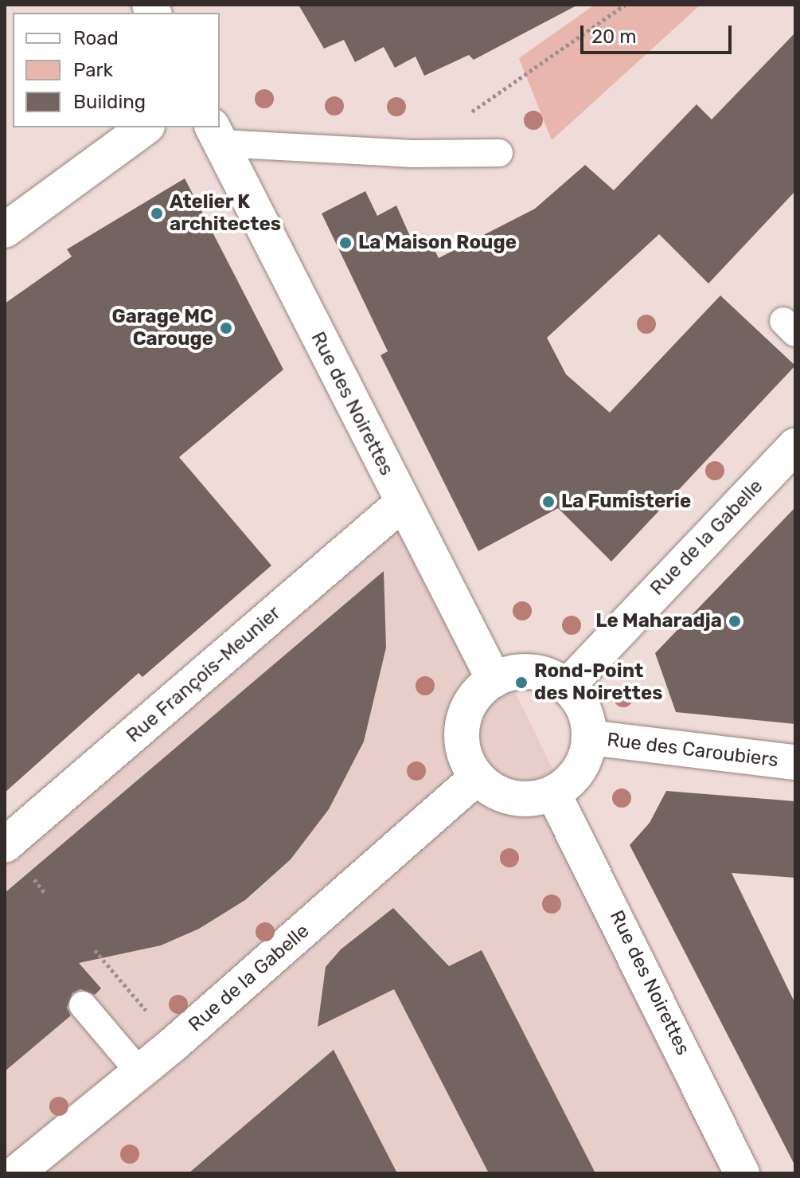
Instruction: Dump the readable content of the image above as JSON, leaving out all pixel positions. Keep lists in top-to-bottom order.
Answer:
{
  "streets": {
    "street": [
      "Rue des Noirettes",
      "Rue de la Gabelle",
      "Rue François-Meunier",
      "Rue des Caroubiers"
    ]
  },
  "crossings": [
    ["Rue des Noirettes", "Rue de la Gabelle"],
    ["Rue des Noirettes", "Rue François-Meunier"],
    ["Rue des Noirettes", "Rue des Caroubiers"],
    ["Rue de la Gabelle", "Rue des Caroubiers"]
  ],
  "places": [
    "Atelier K architectes",
    "La Maison Rouge",
    "Garage MC Carouge",
    "La Fumisterie",
    "Le Maharadja",
    "Rond-Point des Noirettes"
  ],
  "legend": ["Road", "Park", "Building"],
  "scale_bar": "20 m"
}
